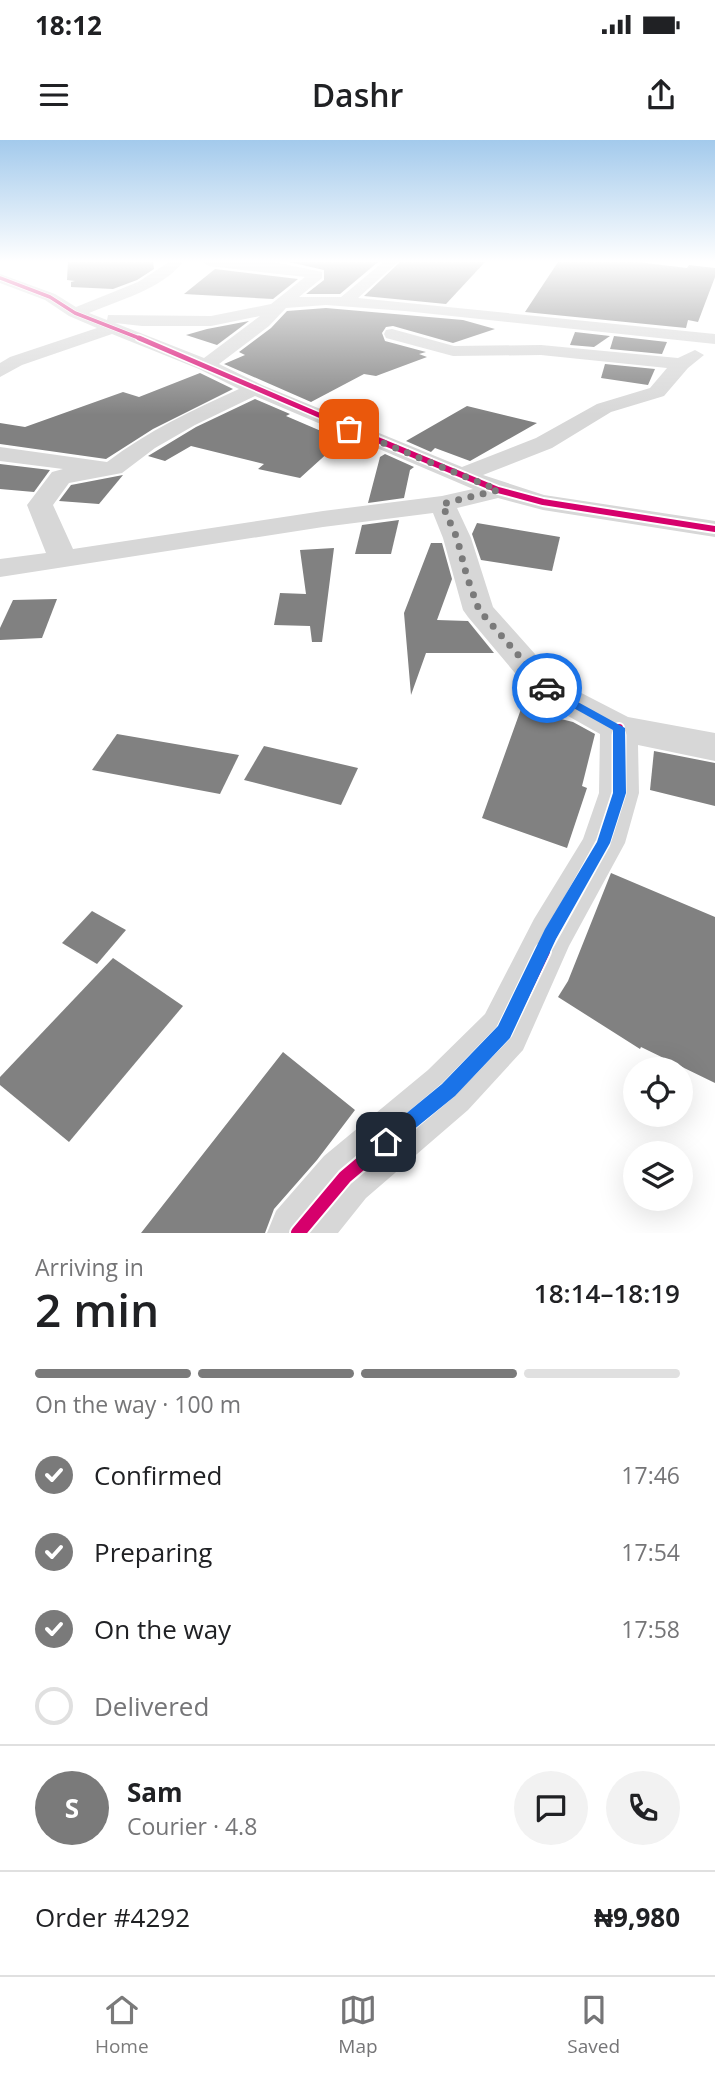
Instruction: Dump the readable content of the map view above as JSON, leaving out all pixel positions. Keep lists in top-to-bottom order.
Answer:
{
  "page": {
    "status": "18:12",
    "header": "Dashr",
    "heading": ["2 min", "Arriving in", "18:14–18:19"],
    "panel": [
      "Sam",
      "Courier · 4.8",
      "Order #4292",
      "₦9,980"
    ],
    "bar": "On the way · 100 m",
    "list": [
      ["Confirmed", "17:46"],
      ["Preparing", "17:54"],
      ["On the way", "17:58"],
      "Delivered"
    ],
    "round": "S",
    "tabs": ["Home", "Map", "Saved"]
  }
}
